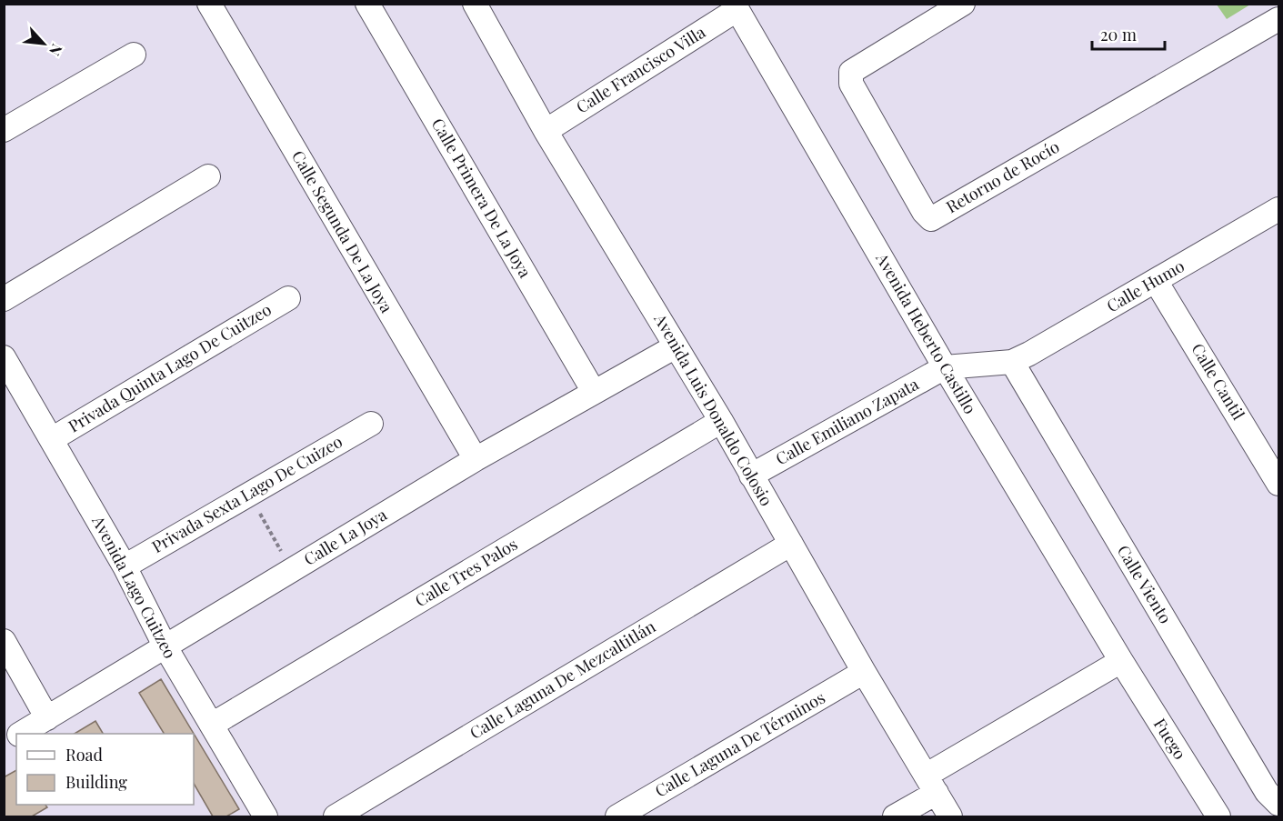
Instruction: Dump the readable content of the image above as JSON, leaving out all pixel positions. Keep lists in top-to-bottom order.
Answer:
{
  "streets": {
    "street": [
      "Calle Francisco Villa",
      "Retorno de Rocío",
      "Calle Primera De La Joya",
      "Calle Segunda De La Joya",
      "Calle Humo",
      "Avenida Heberto Castillo",
      "Privada Quinta Lago De Cuitzeo",
      "Calle Cantil",
      "Avenida Luis Donaldo Colosio",
      "Calle Emiliano Zapata",
      "Privada Sexta Lago De Cuizeo",
      "Calle La Joya",
      "Calle Tres Palos",
      "Calle Viento",
      "Avenida Lago Cuitzeo",
      "Calle Laguna De Mezcaltitlán",
      "Fuego",
      "Calle Laguna De Términos"
    ]
  },
  "crossings": [
    ["Calle Francisco Villa", "Avenida Heberto Castillo"],
    ["Calle Francisco Villa", "Avenida Luis Donaldo Colosio"],
    ["Calle Primera De La Joya", "Calle La Joya"],
    ["Calle Segunda De La Joya", "Calle La Joya"],
    ["Calle Humo", "Calle Cantil"],
    ["Calle Humo", "Calle Viento"],
    ["Avenida Heberto Castillo", "Calle Emiliano Zapata"],
    ["Avenida Heberto Castillo", "Fuego"],
    ["Privada Quinta Lago De Cuitzeo", "Avenida Lago Cuitzeo"],
    ["Avenida Luis Donaldo Colosio", "Calle Emiliano Zapata"],
    ["Avenida Luis Donaldo Colosio", "Calle La Joya"],
    ["Avenida Luis Donaldo Colosio", "Calle Tres Palos"],
    ["Avenida Luis Donaldo Colosio", "Calle Laguna De Mezcaltitlán"],
    ["Avenida Luis Donaldo Colosio", "Calle Laguna De Términos"],
    ["Privada Sexta Lago De Cuizeo", "Avenida Lago Cuitzeo"],
    ["Calle La Joya", "Avenida Lago Cuitzeo"],
    ["Calle Tres Palos", "Avenida Lago Cuitzeo"]
  ],
  "legend": ["Road", "Building"],
  "scale_bar": "20 m",
  "north": "bottom right"
}
